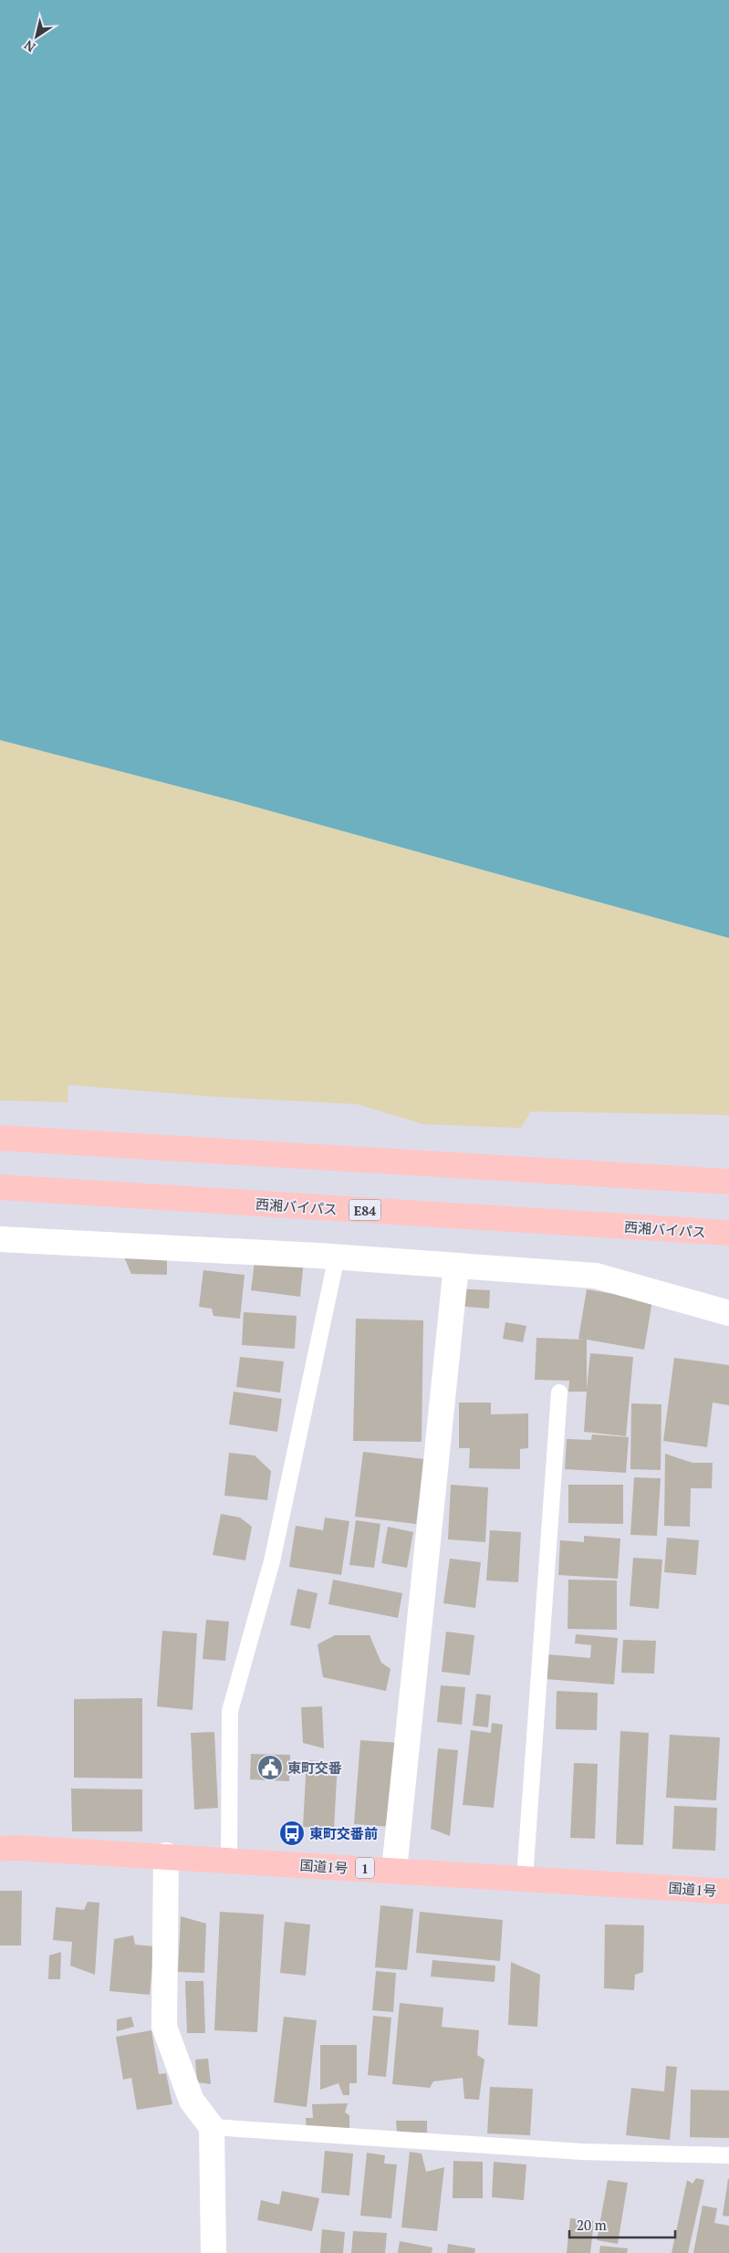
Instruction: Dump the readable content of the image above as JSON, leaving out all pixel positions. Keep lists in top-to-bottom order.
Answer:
{
  "streets": {
    "highway": [
      "西湘バイパス",
      "E84",
      "国道1号",
      "1"
    ]
  },
  "places": {
    "public building": ["東町交番"],
    "bus stop": ["東町交番前"]
  },
  "scale_bar": "20 m",
  "north": "bottom left"
}
